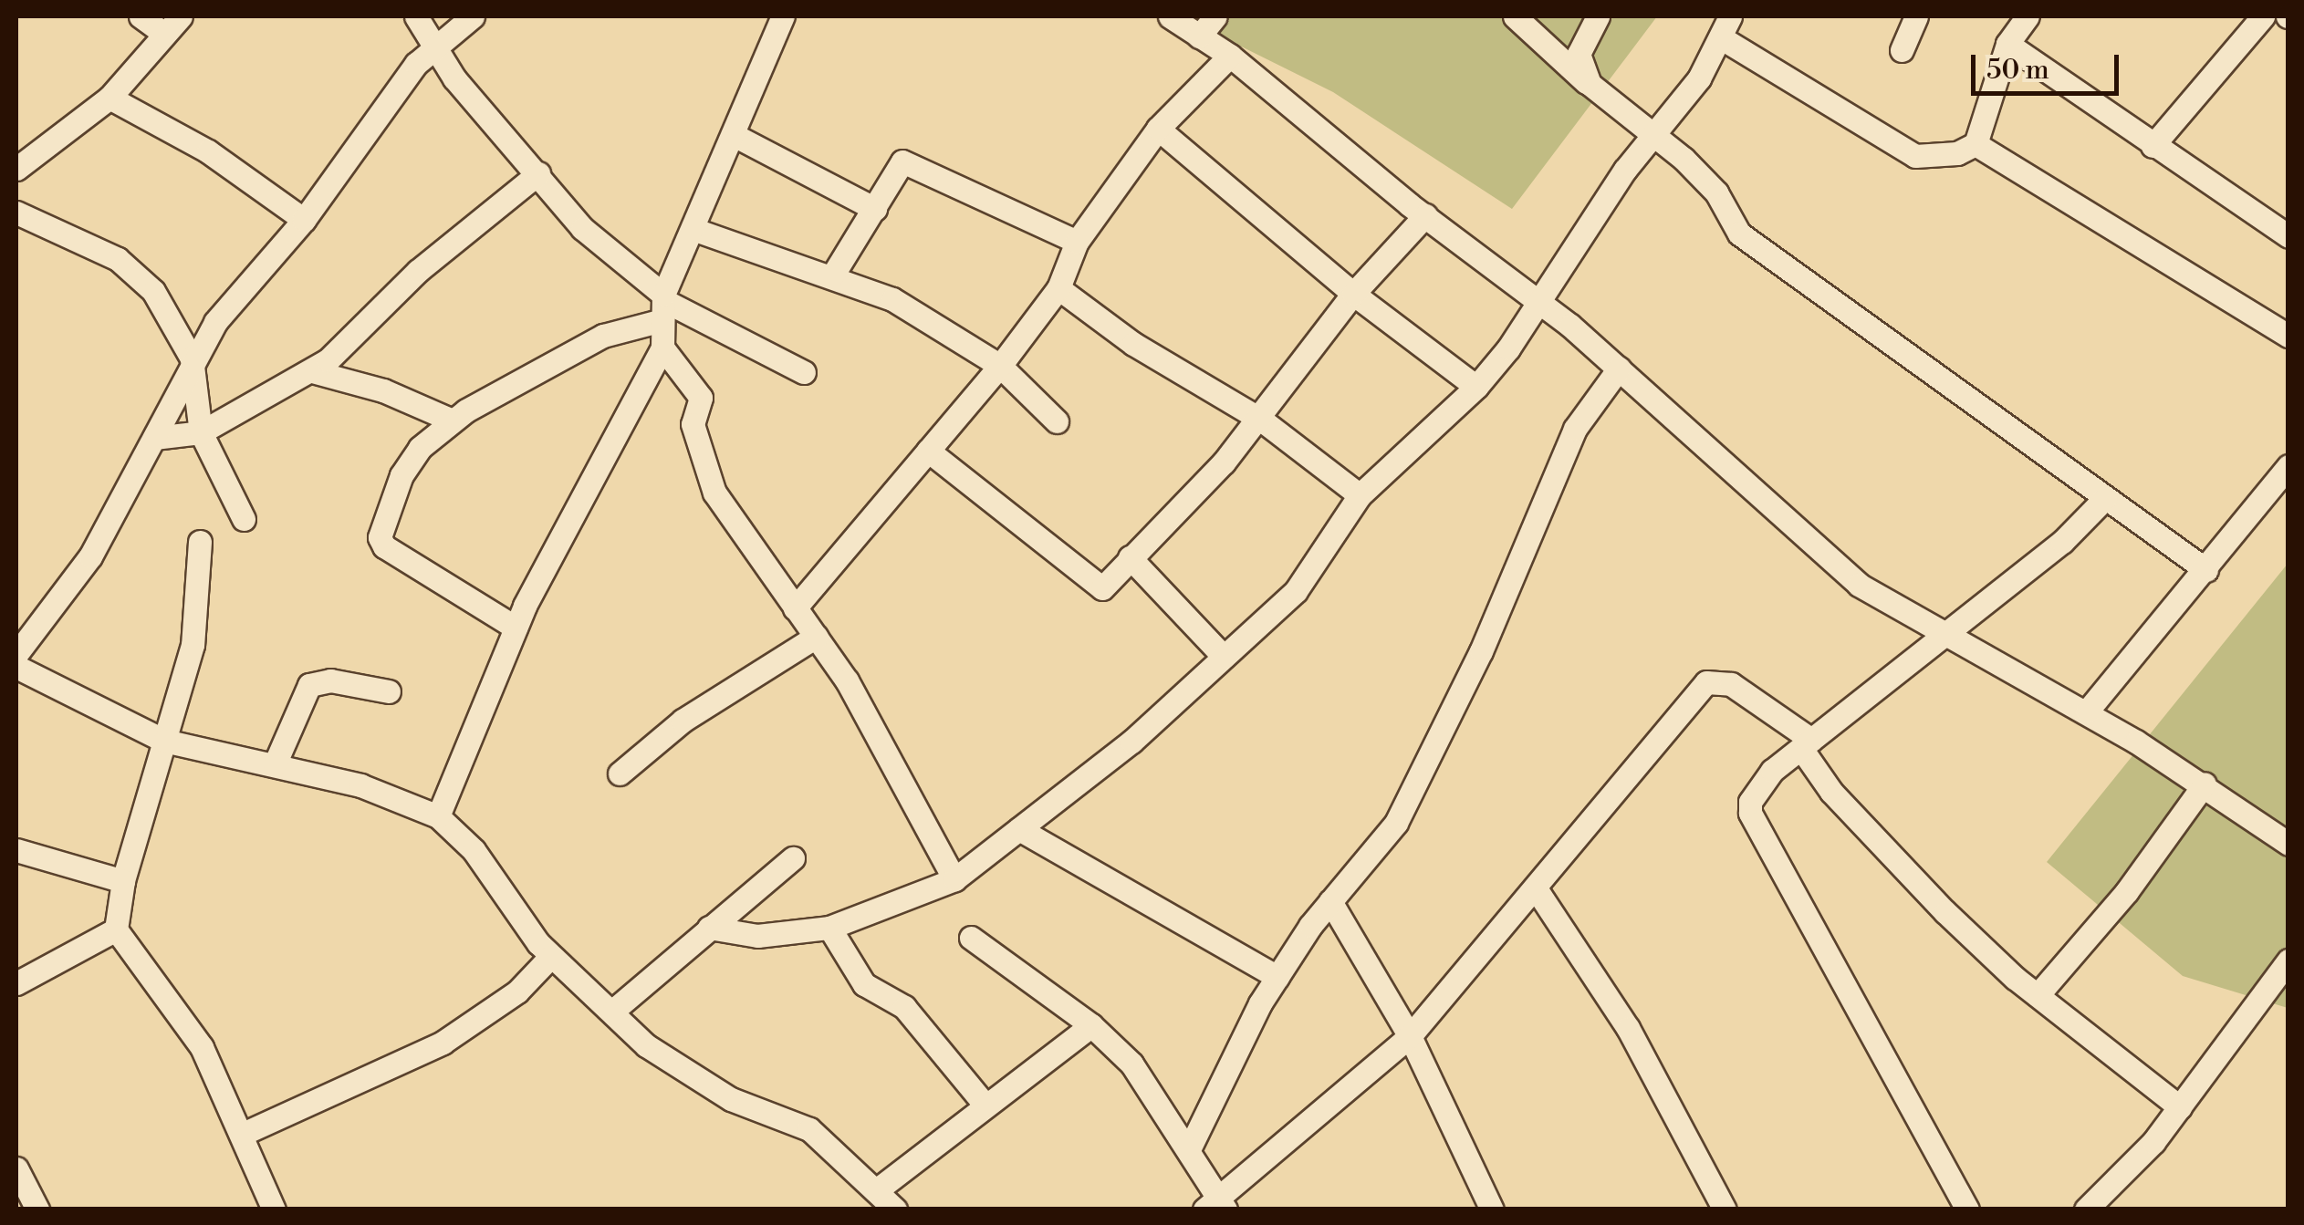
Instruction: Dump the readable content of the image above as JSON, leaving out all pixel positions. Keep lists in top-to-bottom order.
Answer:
{
  "scale_bar": "50 m"
}
